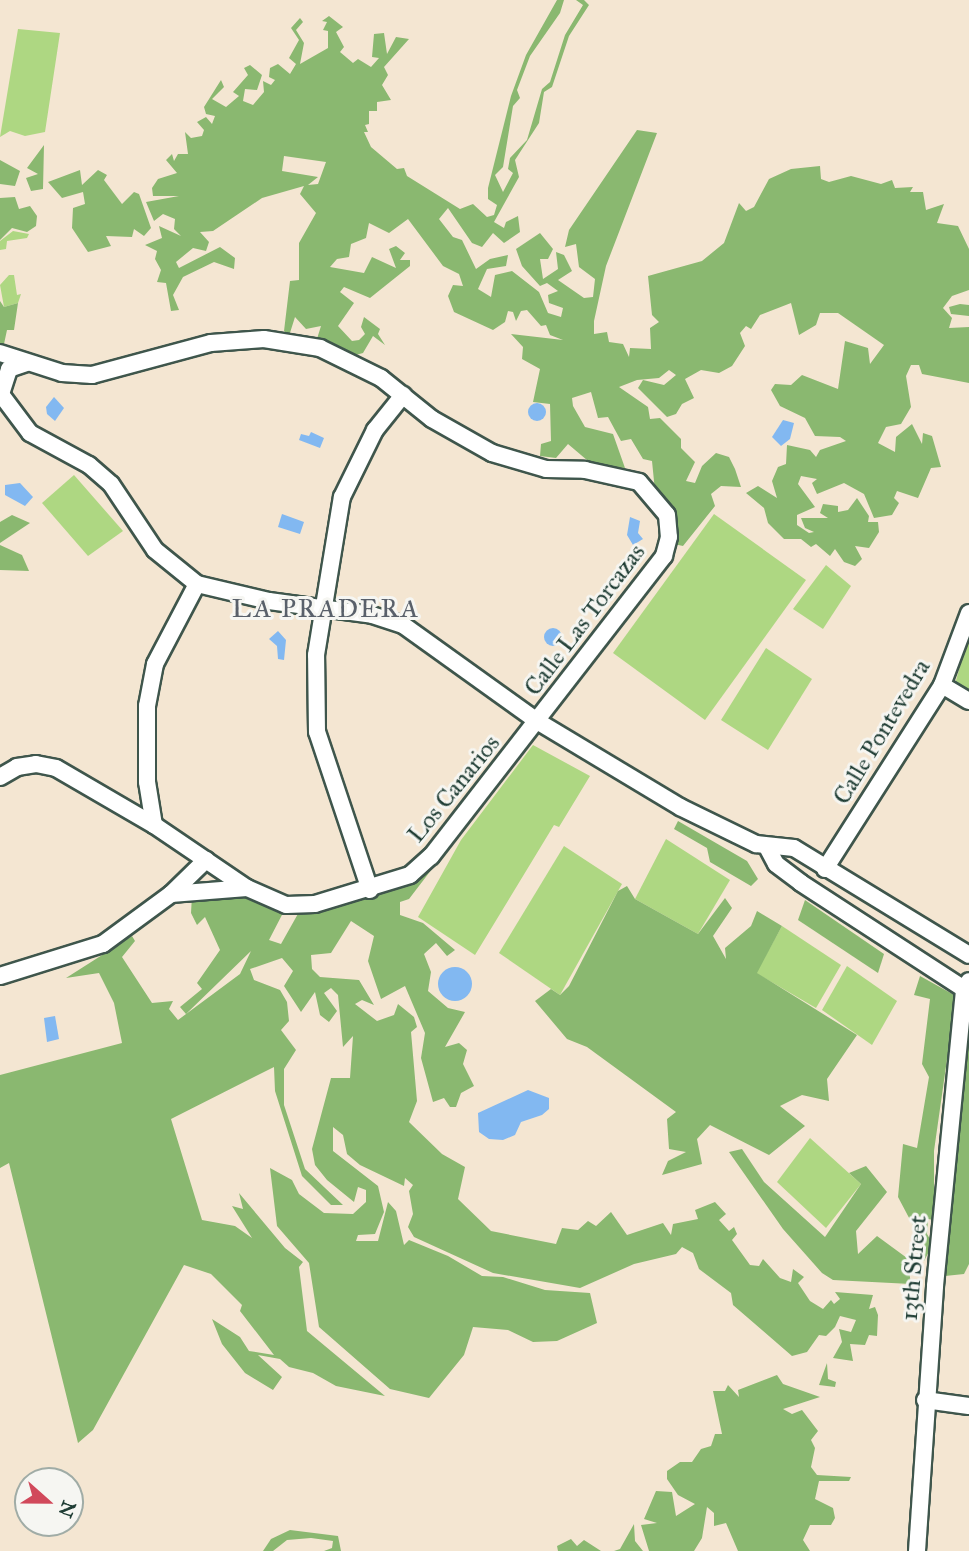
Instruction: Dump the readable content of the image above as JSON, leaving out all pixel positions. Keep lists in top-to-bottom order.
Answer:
{
  "streets": {
    "street": [
      "Calle Las Torcazas",
      "Calle Pontevedra",
      "Los Canarios",
      "13th Street"
    ]
  },
  "crossings": [
    ["Calle Las Torcazas", "Los Canarios"]
  ],
  "districts": ["LA PRADERA"],
  "north": "right"
}
